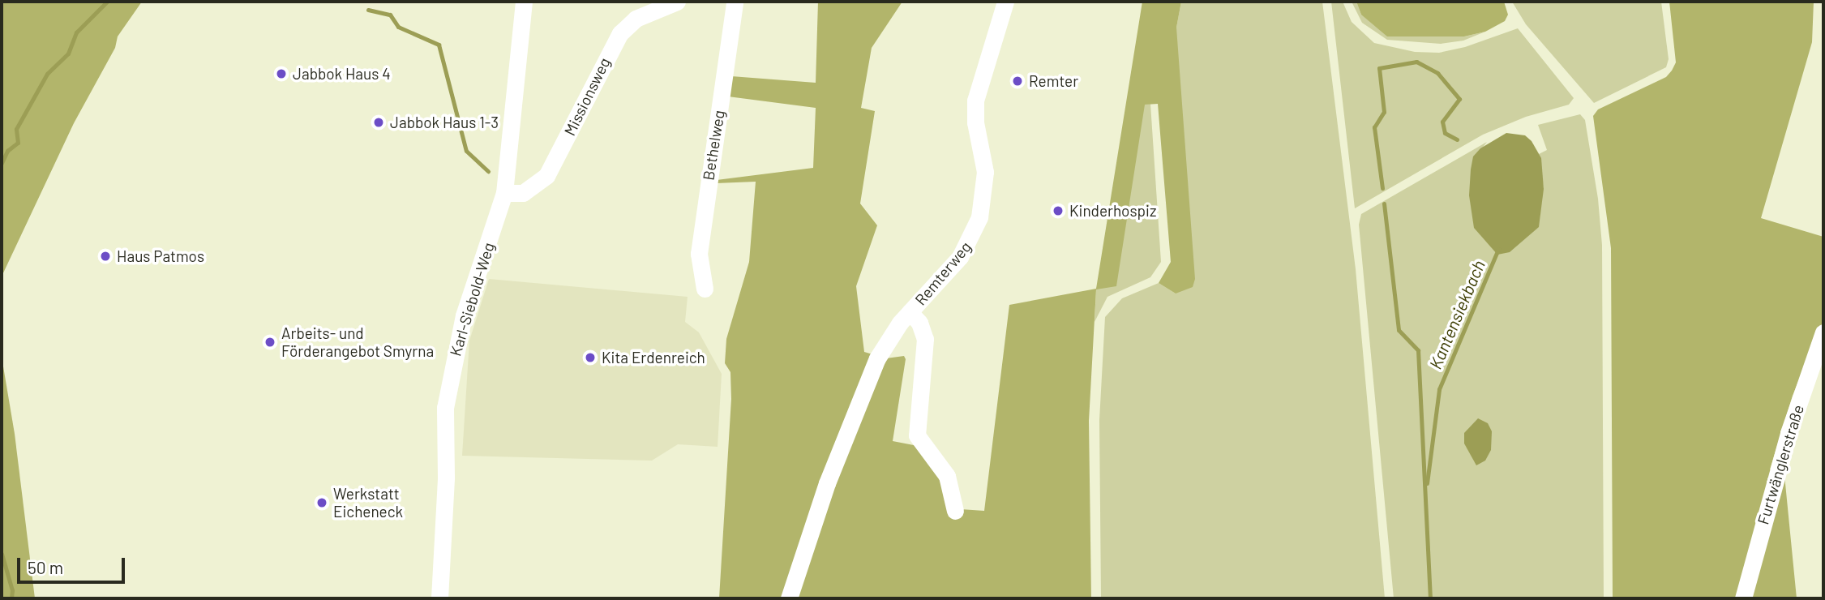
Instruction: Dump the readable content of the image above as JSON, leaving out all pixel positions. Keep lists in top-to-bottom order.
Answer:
{
  "streets": {
    "street": [
      "Missionsweg",
      "Bethelweg",
      "Remterweg",
      "Karl-Siebold-Weg",
      "Furtwänglerstraße"
    ]
  },
  "crossings": [
    ["Missionsweg", "Karl-Siebold-Weg"]
  ],
  "water": ["Kantensiekbach"],
  "places": [
    "Jabbok Haus 4",
    "Remter",
    "Jabbok Haus 1-3",
    "Kinderhospiz",
    "Haus Patmos",
    "Arbeits- und Förderangebot Smyrna",
    "Kita Erdenreich",
    "Werkstatt Eicheneck"
  ],
  "scale_bar": "50 m"
}
